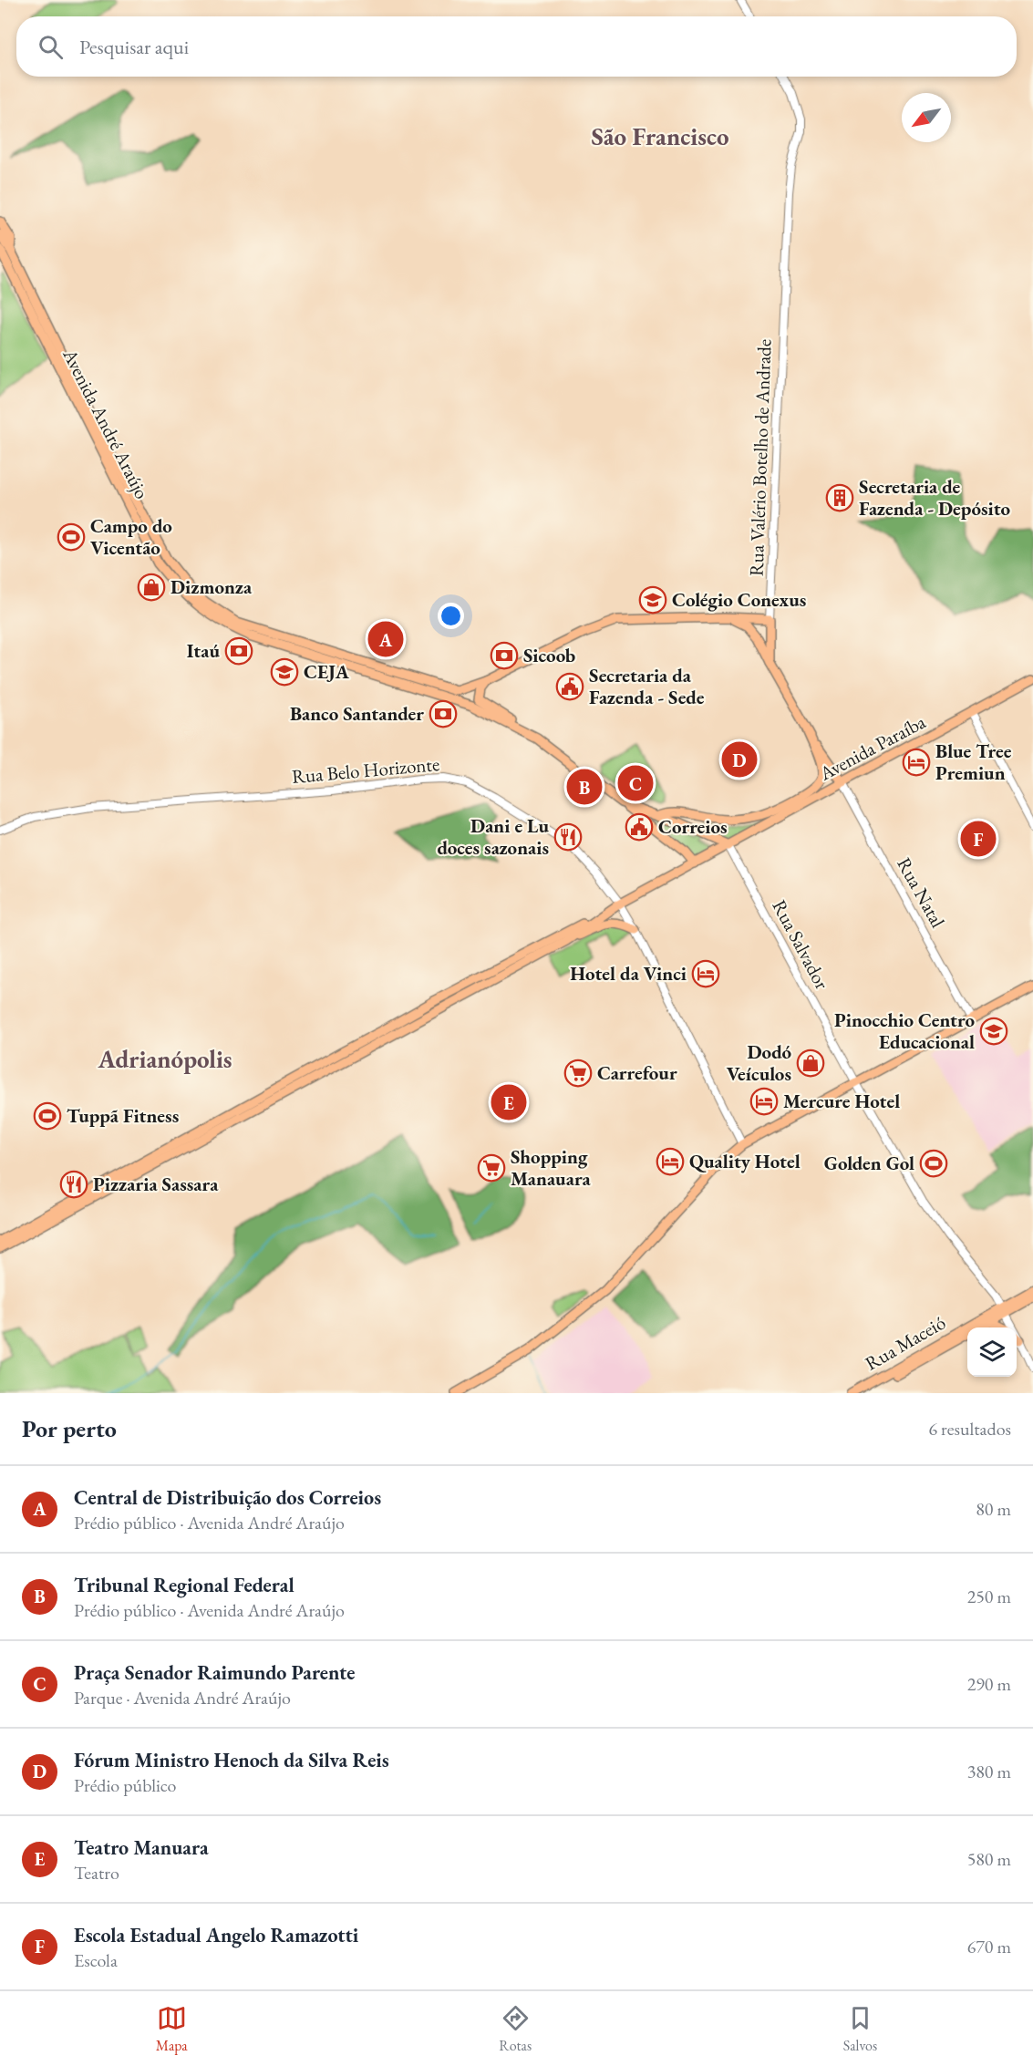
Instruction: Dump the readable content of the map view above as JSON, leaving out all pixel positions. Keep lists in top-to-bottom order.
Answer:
{
  "streets": {
    "main road": [
      "Avenida André Araújo",
      "Rua Valério Botelho de Andrade",
      "Avenida Paraíba",
      "Rua Maceió"
    ],
    "street": ["Rua Belo Horizonte", "Rua Natal", "Rua Salvador"]
  },
  "crossings": [
    ["Avenida André Araújo", "Avenida Paraíba"],
    ["Avenida André Araújo", "Rua Salvador"],
    ["Rua Valério Botelho de Andrade", "Avenida Paraíba"],
    ["Rua Valério Botelho de Andrade", "Rua Natal"],
    ["Avenida Paraíba", "Rua Belo Horizonte"],
    ["Avenida Paraíba", "Rua Natal"],
    ["Avenida Paraíba", "Rua Salvador"],
    ["Rua Salvador", "Rua Maceió"]
  ],
  "districts": ["São Francisco", "Adrianópolis"],
  "places": {
    "building": ["Secretaria de Fazenda - Depósito"],
    "sports": ["Campo do Vicentão", "Tuppã Fitness", "Golden Gol"],
    "shop": ["Dizmonza", "Dodó Veículos"],
    "school or university": ["Colégio Conexus", "CEJA", "Pinocchio Centro Educacional"],
    "bank": ["Itaú", "Sicoob", "Banco Santander"],
    "public building": ["Secretaria da Fazenda - Sede", "Correios"],
    "hotel": [
      "Blue Tree Premiun",
      "Hotel da Vinci",
      "Mercure Hotel",
      "Quality Hotel"
    ],
    "restaurant": ["Dani e Lu doces sazonais", "Pizzaria Sassara"],
    "supermarket": ["Carrefour", "Shopping Manauara"]
  },
  "north": "bottom left",
  "page": {
    "search": "Pesquisar aqui",
    "pins": [
      "A",
      "D",
      "C",
      "B",
      "F",
      "E"
    ],
    "heading": ["Por perto", "6 resultados"],
    "list": [
      {
        "mark": "A",
        "name": "Central de Distribuição dos Correios",
        "note": "Prédio público · Avenida André Araújo",
        "value": "80 m"
      },
      {
        "mark": "B",
        "name": "Tribunal Regional Federal",
        "note": "Prédio público · Avenida André Araújo",
        "value": "250 m"
      },
      {
        "mark": "C",
        "name": "Praça Senador Raimundo Parente",
        "note": "Parque · Avenida André Araújo",
        "value": "290 m"
      },
      {
        "mark": "D",
        "name": "Fórum Ministro Henoch da Silva Reis",
        "note": "Prédio público",
        "value": "380 m"
      },
      {
        "mark": "E",
        "name": "Teatro Manuara",
        "note": "Teatro",
        "value": "580 m"
      },
      {
        "mark": "F",
        "name": "Escola Estadual Angelo Ramazotti",
        "note": "Escola",
        "value": "670 m"
      }
    ],
    "nav": ["Mapa", "Rotas", "Salvos"]
  }
}
